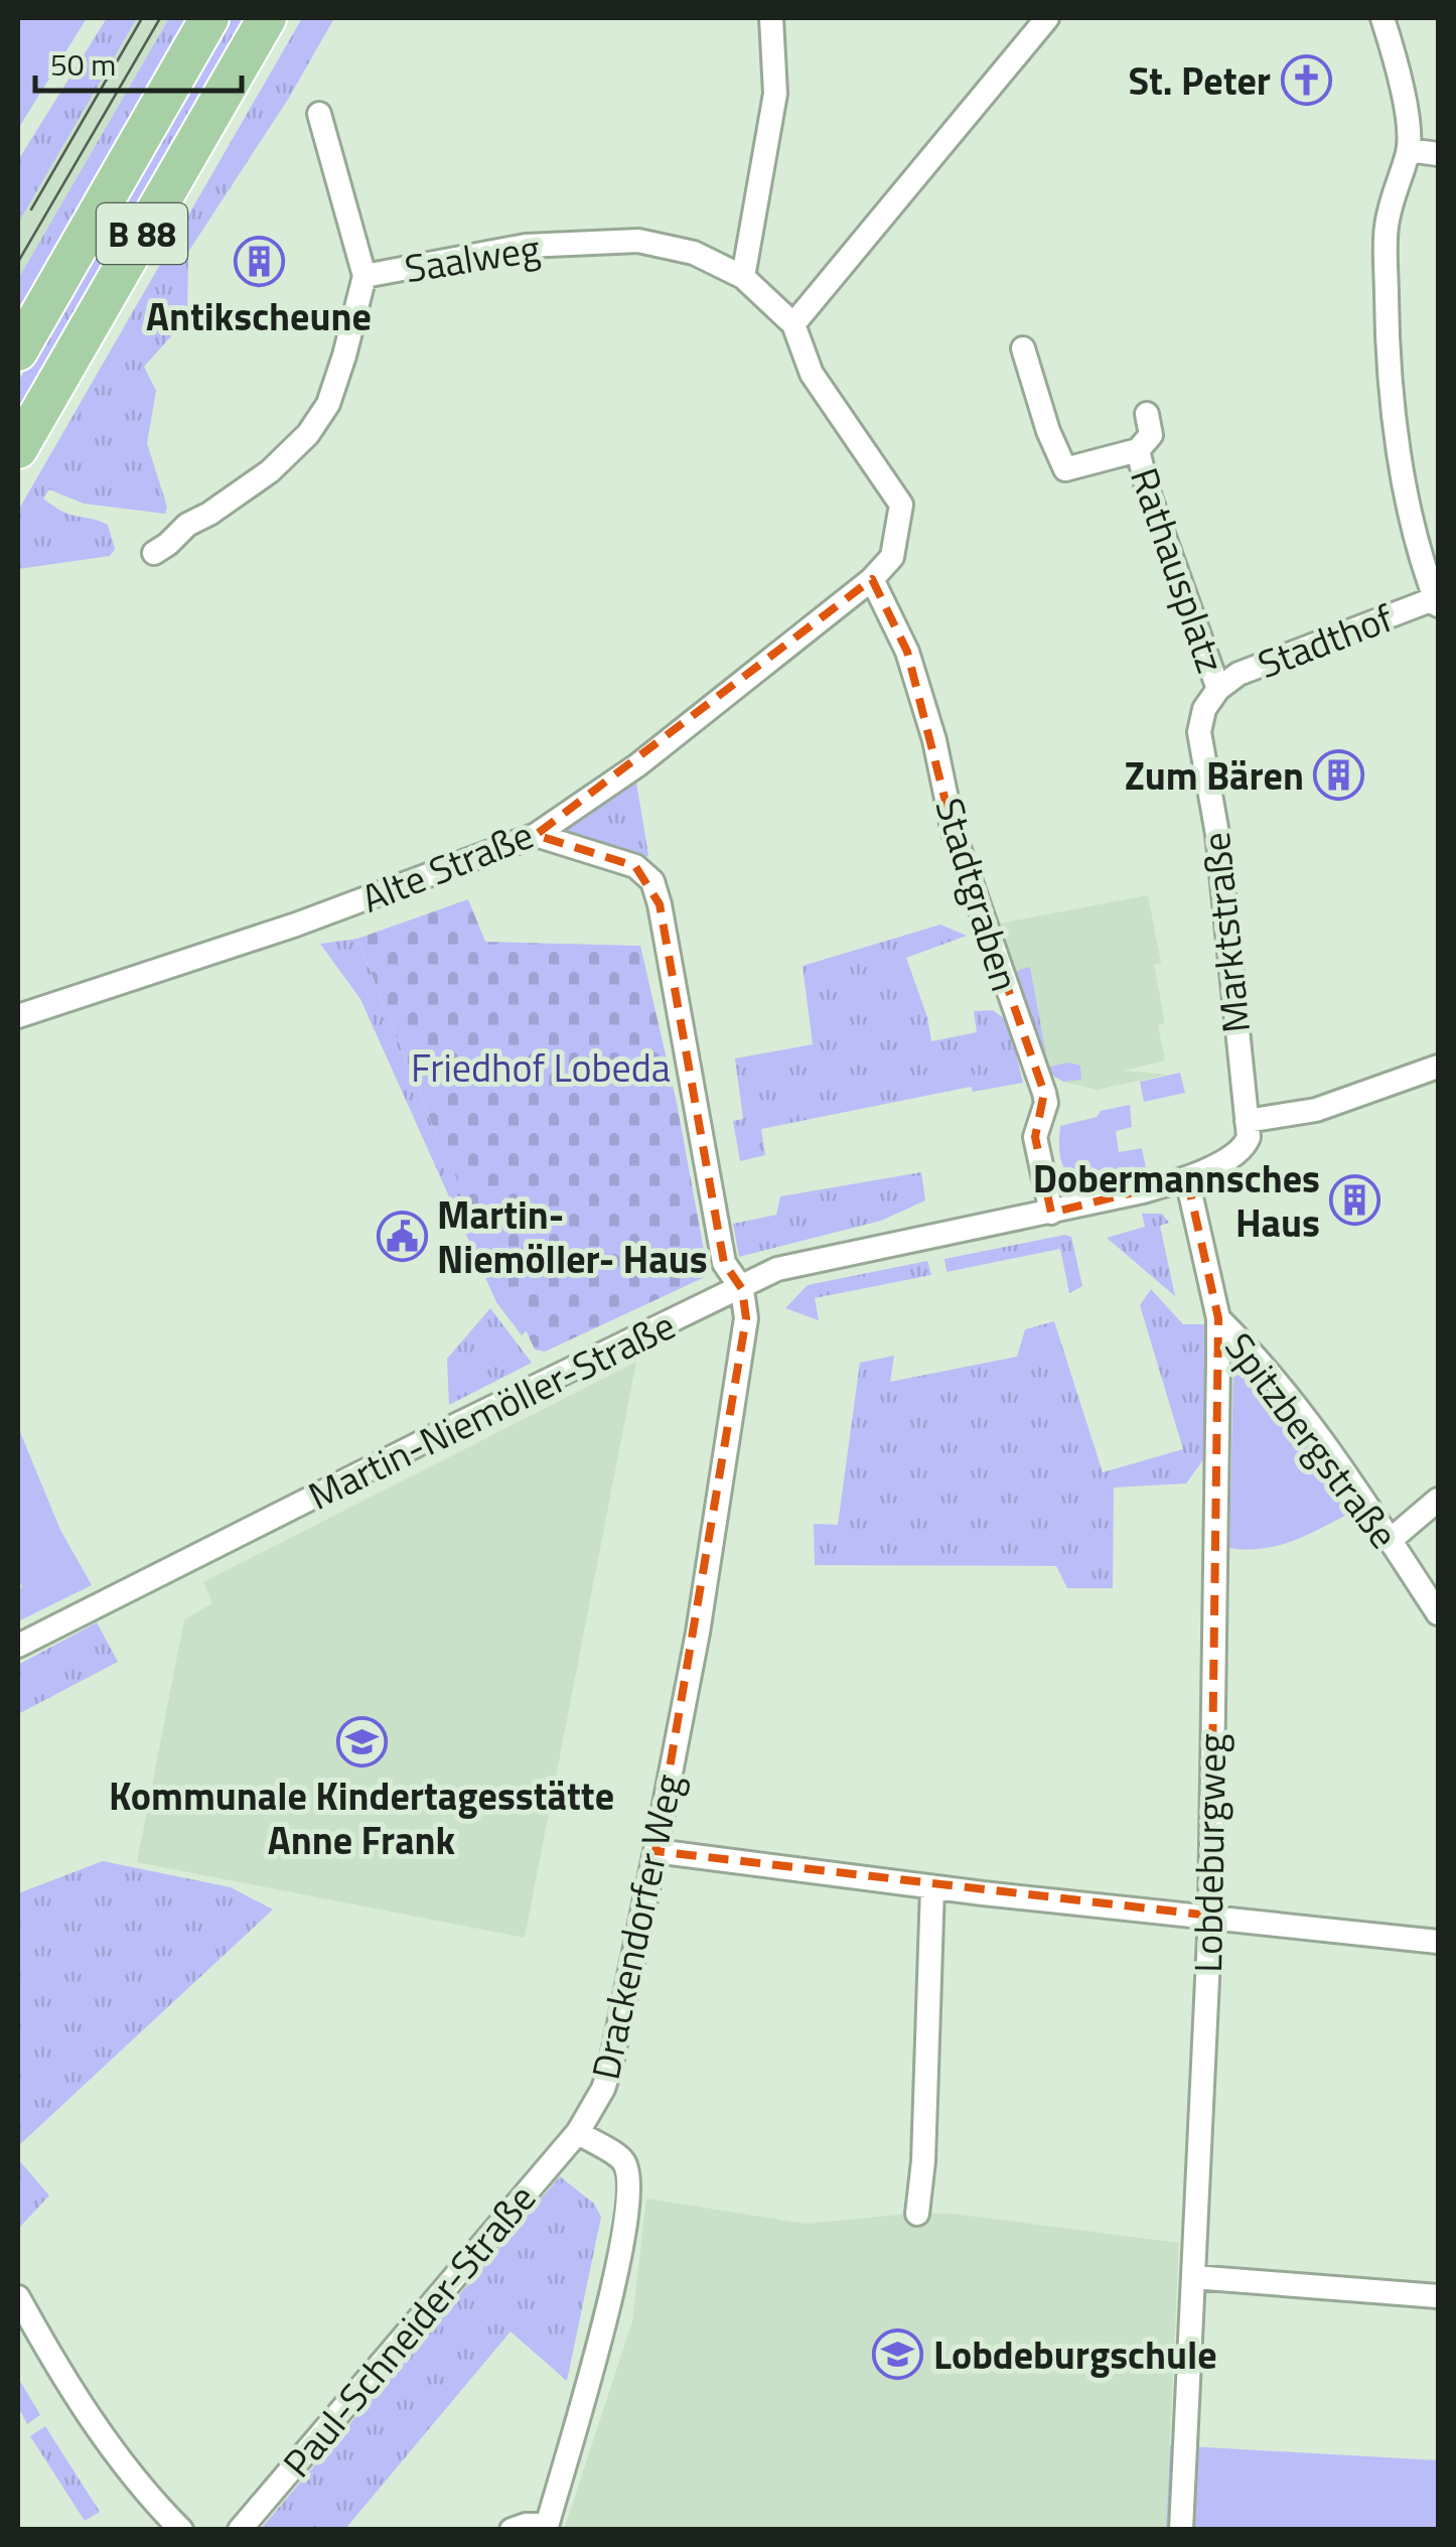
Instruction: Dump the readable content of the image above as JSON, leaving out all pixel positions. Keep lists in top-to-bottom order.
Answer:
{
  "streets": {
    "main road": ["B 88"],
    "street": [
      "Saalweg",
      "Rathausplatz",
      "Stadthof",
      "Alte Straße",
      "Stadtgraben",
      "Marktstraße",
      "Martin-Niemöller-Straße",
      "Spitzbergstraße",
      "Lobdeburgweg",
      "Drackendorfer Weg",
      "Paul-Schneider-Straße"
    ]
  },
  "crossings": [
    ["Saalweg", "Alte Straße"],
    ["Saalweg", "Stadtgraben"],
    ["Rathausplatz", "Stadthof"],
    ["Rathausplatz", "Marktstraße"],
    ["Stadthof", "Marktstraße"],
    ["Alte Straße", "Stadtgraben"],
    ["Stadtgraben", "Martin-Niemöller-Straße"],
    ["Marktstraße", "Martin-Niemöller-Straße"],
    ["Martin-Niemöller-Straße", "Lobdeburgweg"],
    ["Martin-Niemöller-Straße", "Drackendorfer Weg"],
    ["Spitzbergstraße", "Lobdeburgweg"],
    ["Drackendorfer Weg", "Paul-Schneider-Straße"]
  ],
  "parks": ["Friedhof Lobeda"],
  "places": {
    "church": ["St. Peter"],
    "building": ["Antikscheune", "Zum Bären", "Dobermannsches Haus"],
    "public building": ["Martin- Niemöller- Haus"],
    "school or university": ["Kommunale Kindertagesstätte Anne Frank", "Lobdeburgschule"]
  },
  "scale_bar": "50 m"
}
